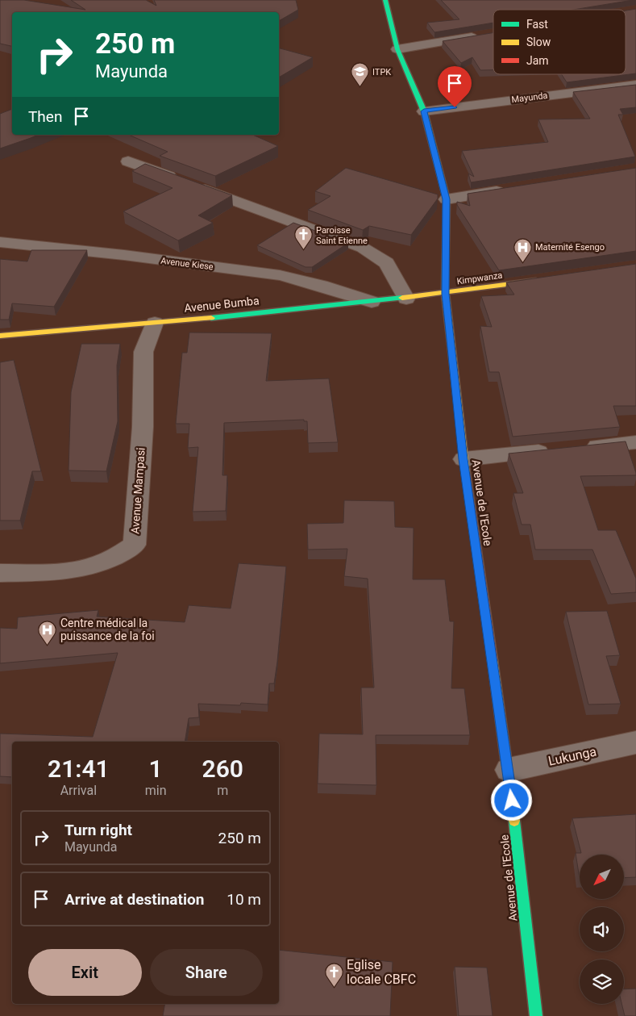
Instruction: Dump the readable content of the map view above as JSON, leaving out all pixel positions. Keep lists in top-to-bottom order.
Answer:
{
  "streets": {
    "street": [
      "Mayunda",
      "Avenue Kiese",
      "Kimpwanza",
      "Avenue Bumba",
      "Avenue Mampasi",
      "Avenue de l'Ecole",
      "Lukunga"
    ]
  },
  "crossings": [
    ["Mayunda", "Avenue de l'Ecole"],
    ["Avenue Kiese", "Avenue Bumba"],
    ["Kimpwanza", "Avenue Bumba"],
    ["Kimpwanza", "Avenue de l'Ecole"],
    ["Avenue Bumba", "Avenue Mampasi"],
    ["Avenue Bumba", "Avenue de l'Ecole"],
    ["Avenue de l'Ecole", "Lukunga"]
  ],
  "places": {
    "school or university": ["ITPK"],
    "church": ["Paroisse Saint Etienne", "Eglise locale CBFC"],
    "hospital": ["Maternité Esengo", "Centre médical la puissance de la foi"]
  },
  "legend": ["Fast", "Slow", "Jam"],
  "north": "bottom left",
  "page": {
    "turn": ["250 m", "Mayunda"],
    "then": "Then",
    "eta": [
      "21:41",
      "Arrival",
      "1",
      "min",
      "260",
      "m"
    ],
    "list": [
      {
        "name": "Turn right",
        "note": "Mayunda",
        "value": "250 m"
      },
      {
        "name": "Arrive at destination",
        "value": "10 m"
      }
    ],
    "buttons": ["Exit", "Share"]
  }
}
